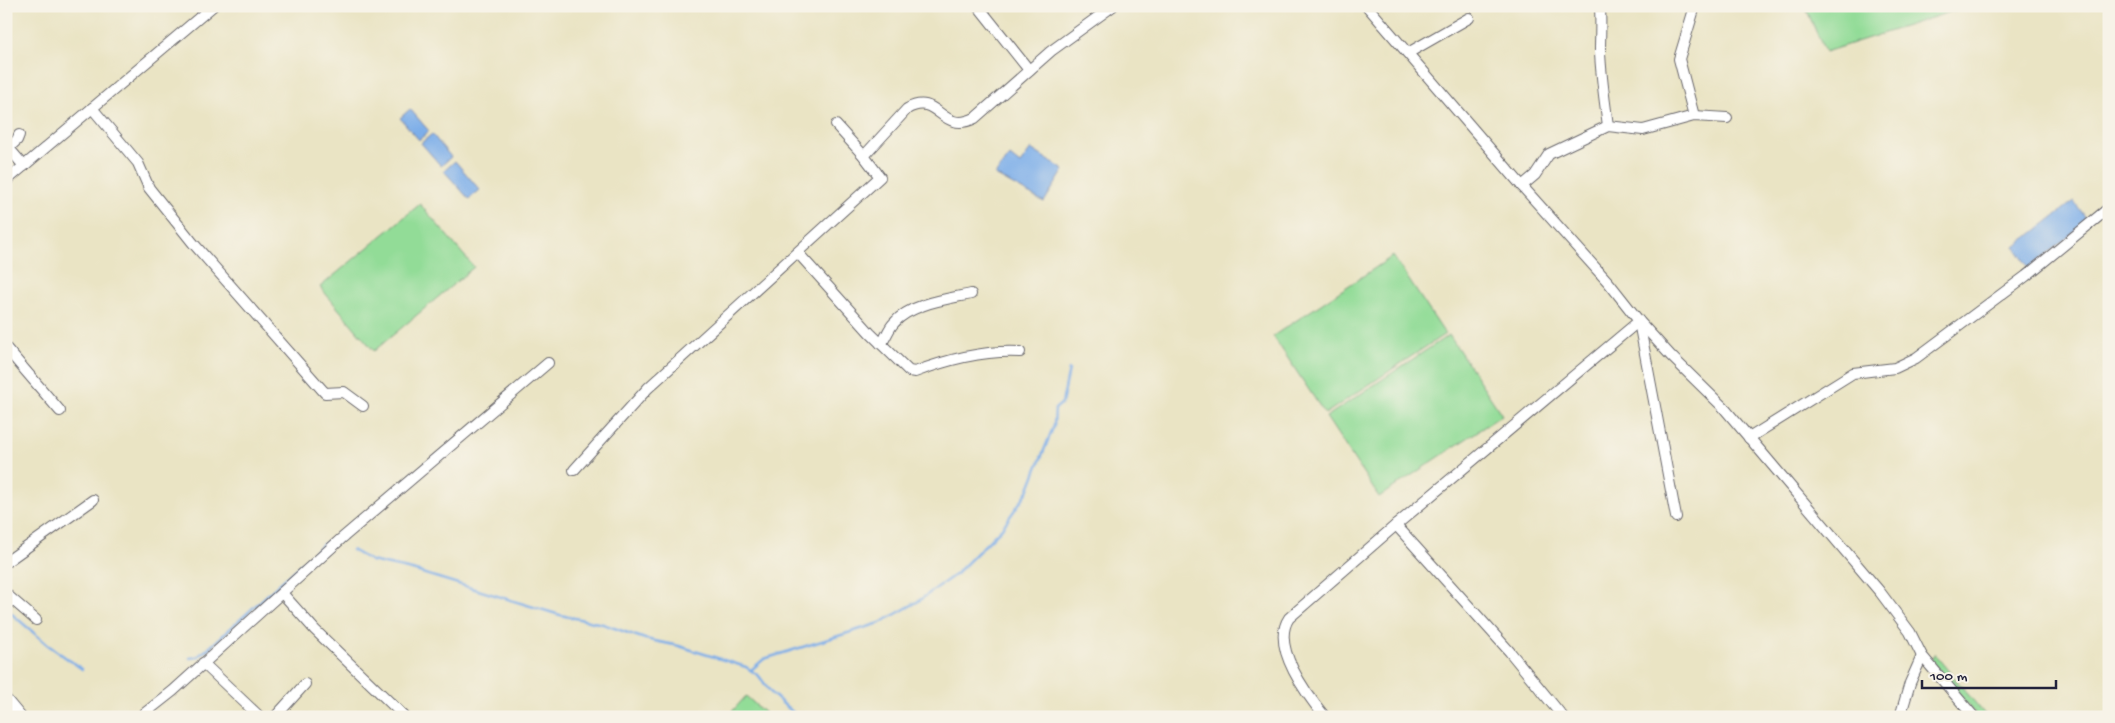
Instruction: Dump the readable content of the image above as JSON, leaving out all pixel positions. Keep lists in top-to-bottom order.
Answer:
{
  "scale_bar": "100 m"
}
